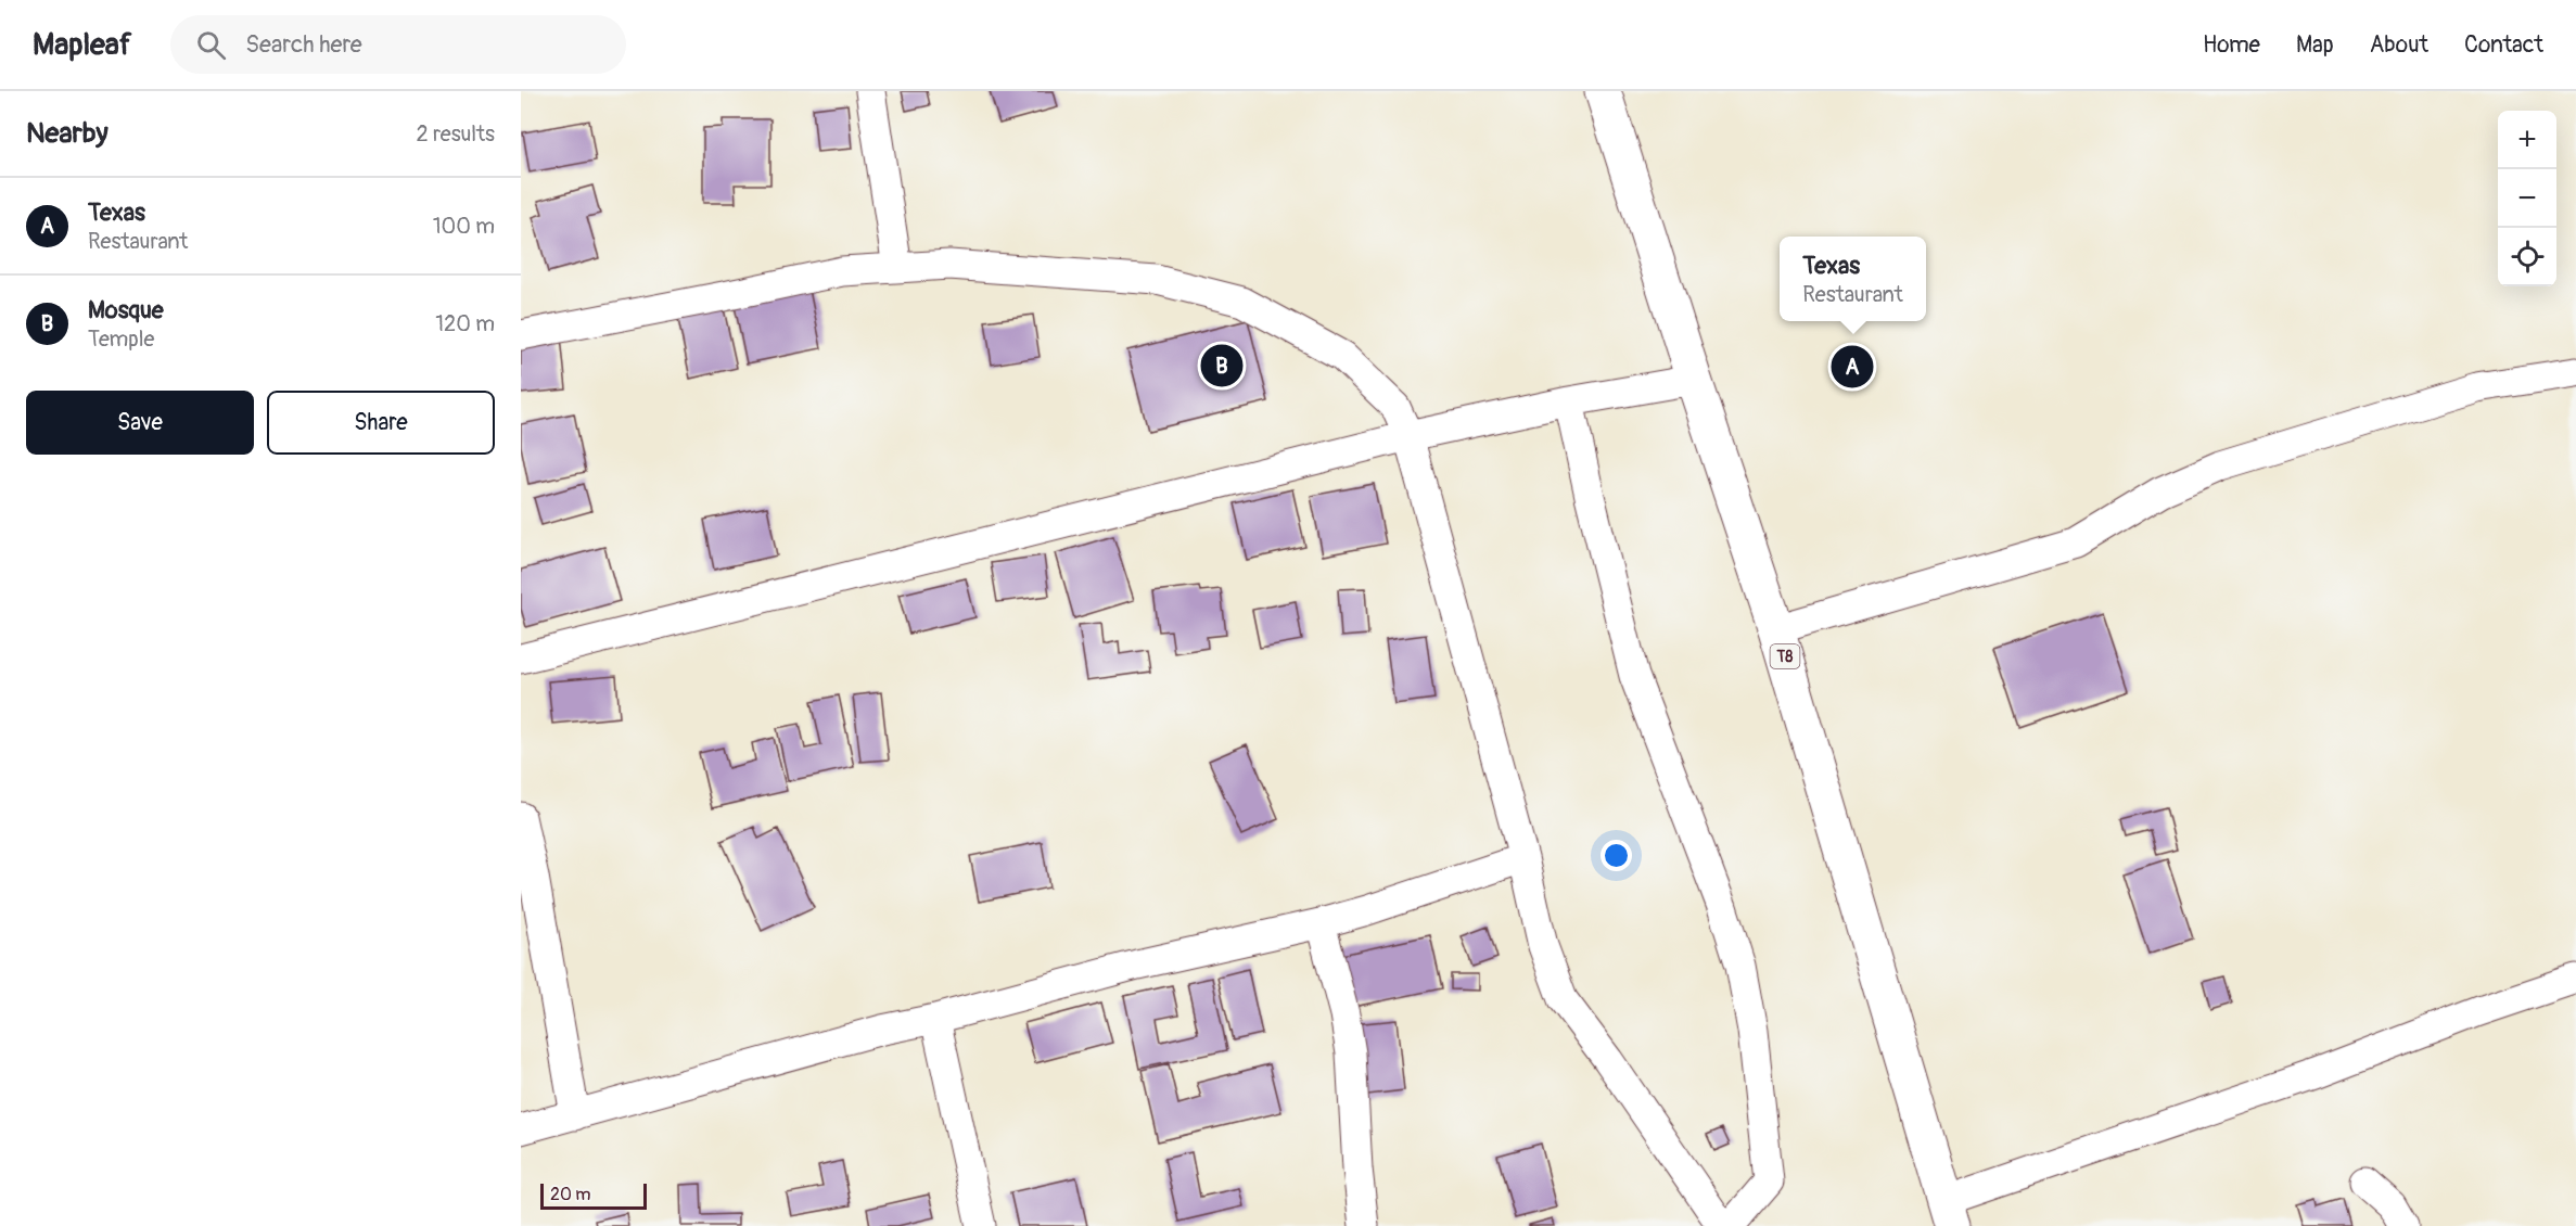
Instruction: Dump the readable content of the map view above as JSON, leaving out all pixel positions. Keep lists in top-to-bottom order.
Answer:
{
  "streets": {
    "highway": ["T8"]
  },
  "scale_bar": "20 m",
  "page": {
    "header": "Mapleaf",
    "search": "Search here",
    "nav": [
      "Home",
      "Map",
      "About",
      "Contact"
    ],
    "heading": ["Nearby", "2 results"],
    "map_buttons": ["+", "−"],
    "list": [
      {
        "mark": "A",
        "name": "Texas",
        "note": "Restaurant",
        "value": "100 m"
      },
      {
        "mark": "B",
        "name": "Mosque",
        "note": "Temple",
        "value": "120 m"
      }
    ],
    "popup": ["Texas", "Restaurant"],
    "pins": ["B", "A"],
    "buttons": ["Save", "Share"],
    "scale": "20 m"
  }
}
